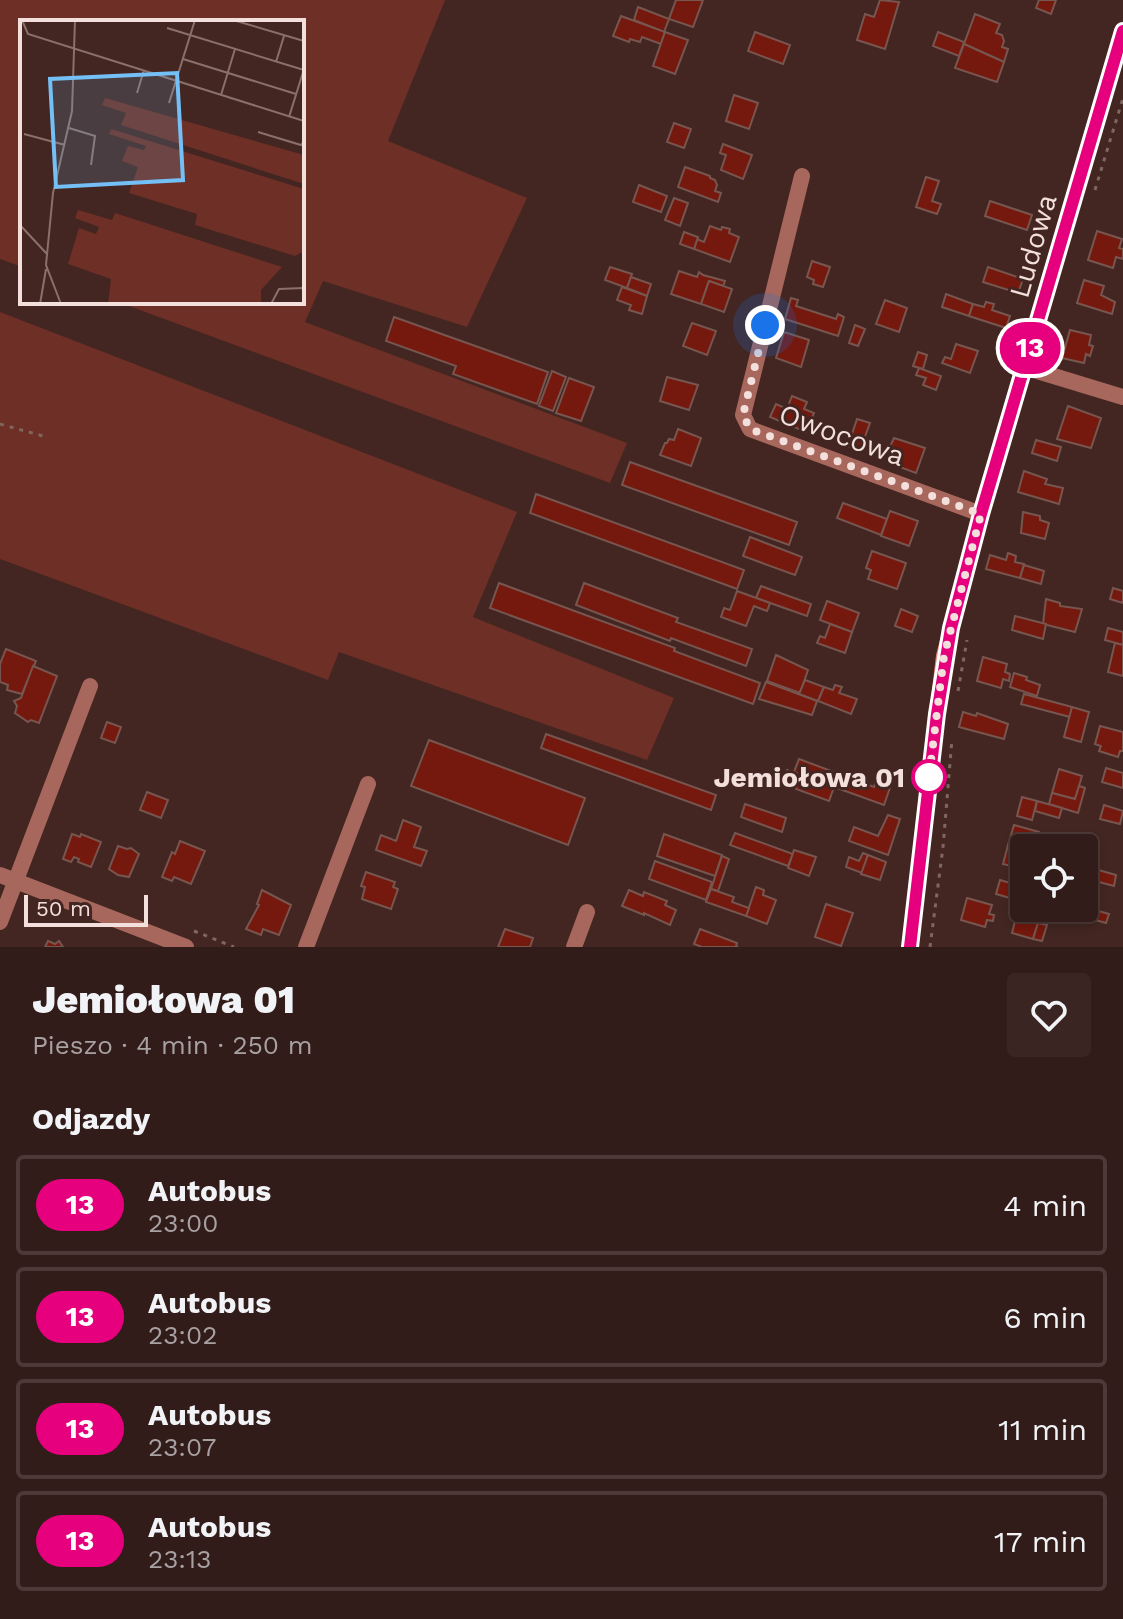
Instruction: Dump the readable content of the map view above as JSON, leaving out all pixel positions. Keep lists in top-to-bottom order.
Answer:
{
  "streets": {
    "main road": ["Ludowa"],
    "street": ["Owocowa"]
  },
  "crossings": [
    ["Ludowa", "Owocowa"]
  ],
  "places": ["Jemiołowa 01"],
  "lines": ["bus line 13"],
  "scale_bar": "50 m",
  "page": {
    "on_map": "13",
    "scale": "50 m",
    "heading": [
      ["Jemiołowa 01", "Pieszo · 4 min · 250 m"],
      "Odjazdy"
    ],
    "list": [
      {
        "mark": "13",
        "name": "Autobus",
        "note": "23:00",
        "value": "4 min"
      },
      {
        "mark": "13",
        "name": "Autobus",
        "note": "23:02",
        "value": "6 min"
      },
      {
        "mark": "13",
        "name": "Autobus",
        "note": "23:07",
        "value": "11 min"
      },
      {
        "mark": "13",
        "name": "Autobus",
        "note": "23:13",
        "value": "17 min"
      }
    ]
  }
}
